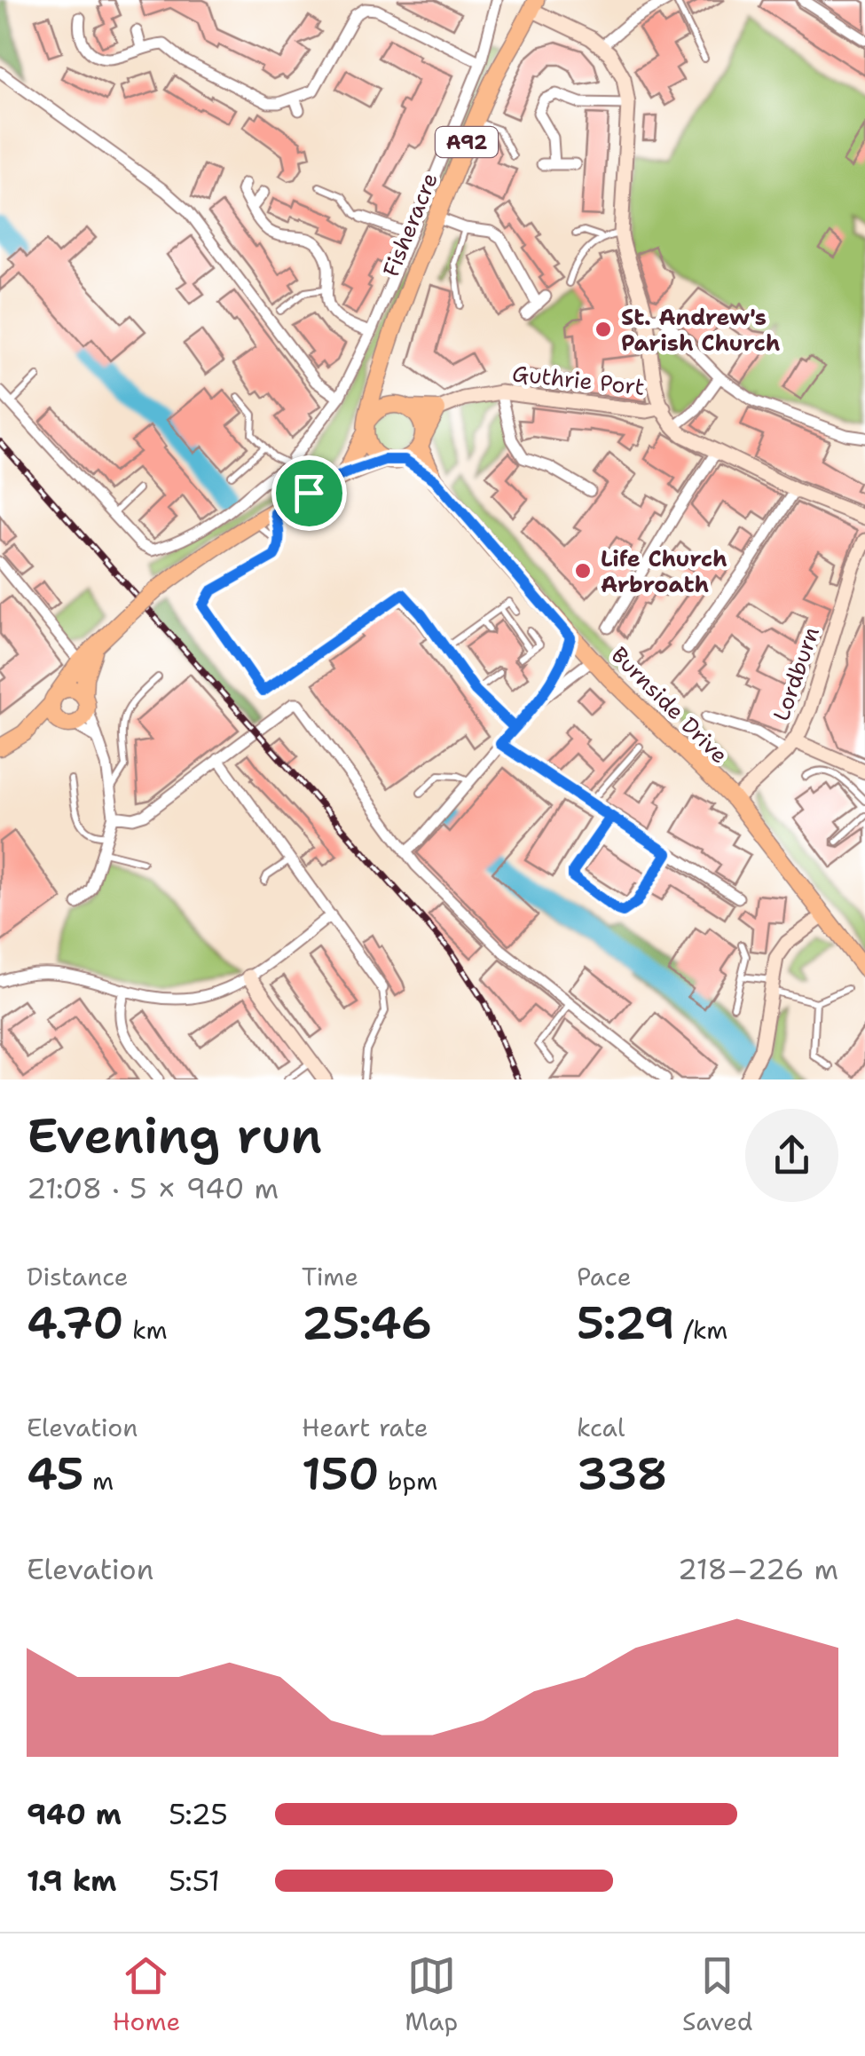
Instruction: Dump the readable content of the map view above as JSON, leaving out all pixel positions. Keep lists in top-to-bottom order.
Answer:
{
  "streets": {
    "main road": [
      "A92",
      "Fisheracre",
      "Guthrie Port",
      "Burnside Drive"
    ],
    "street": ["Lordburn"]
  },
  "crossings": [
    ["Fisheracre", "Guthrie Port"],
    ["Fisheracre", "Burnside Drive"],
    ["Guthrie Port", "Burnside Drive"],
    ["Lordburn", "Burnside Drive"]
  ],
  "places": ["St. Andrew's Parish Church", "Life Church Arbroath"],
  "page": {
    "heading": ["Evening run", "21:08 · 5 × 940 m"],
    "stats": [
      ["Distance", "4.70 km"],
      ["Time", "25:46"],
      ["Pace", "5:29 /km"],
      ["Elevation", "45 m"],
      ["Heart rate", "150 bpm"],
      ["kcal", "338"]
    ],
    "chart": ["Elevation", "218–226 m"],
    "list": [
      {
        "name": "940 m",
        "note": "5:25"
      },
      {
        "name": "1.9 km",
        "note": "5:51"
      }
    ],
    "tabs": ["Home", "Map", "Saved"]
  }
}
